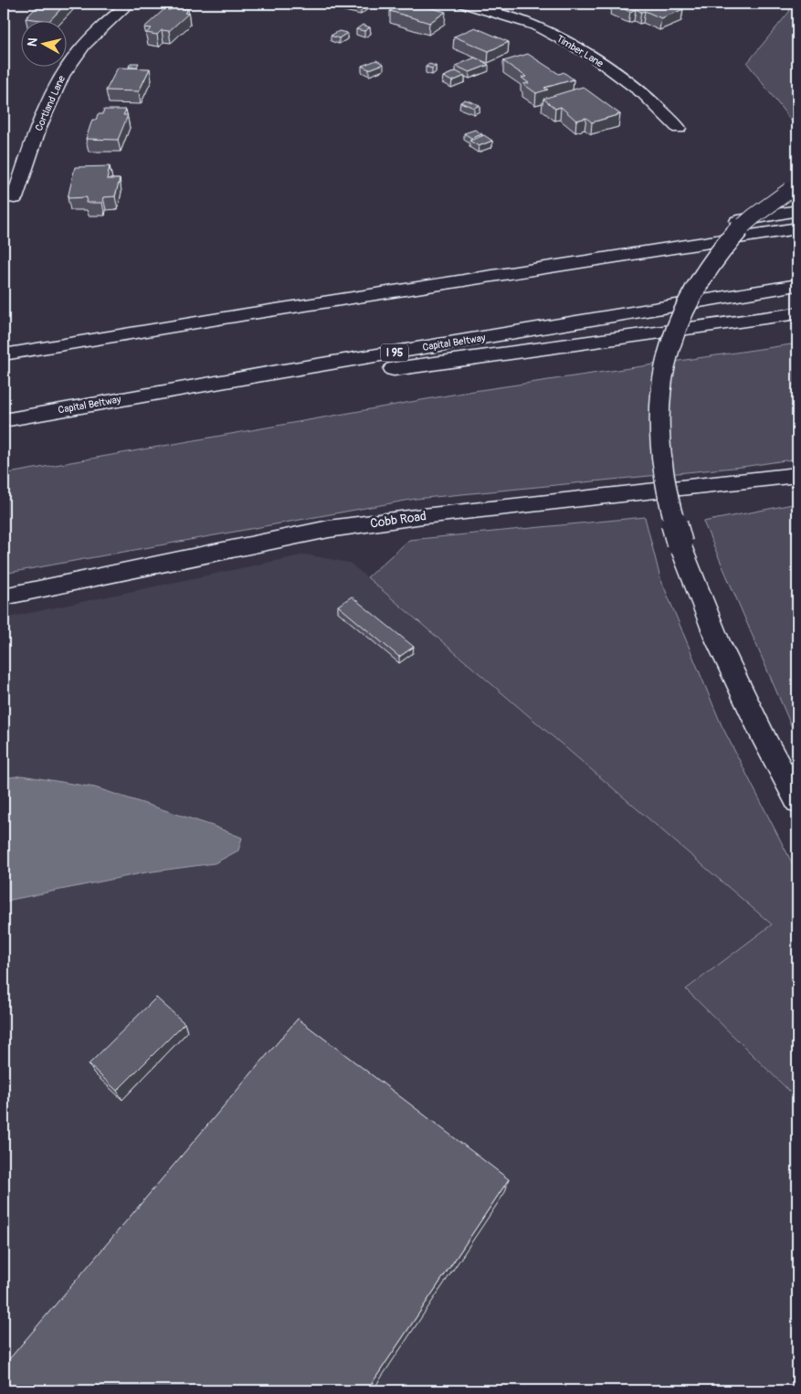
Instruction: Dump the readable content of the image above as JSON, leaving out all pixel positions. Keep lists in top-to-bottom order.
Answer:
{
  "streets": {
    "main road": [
      "Timber Lane",
      "Cortland Lane",
      "Capital Beltway",
      "I 95",
      "Cobb Road"
    ]
  },
  "north": "left"
}
